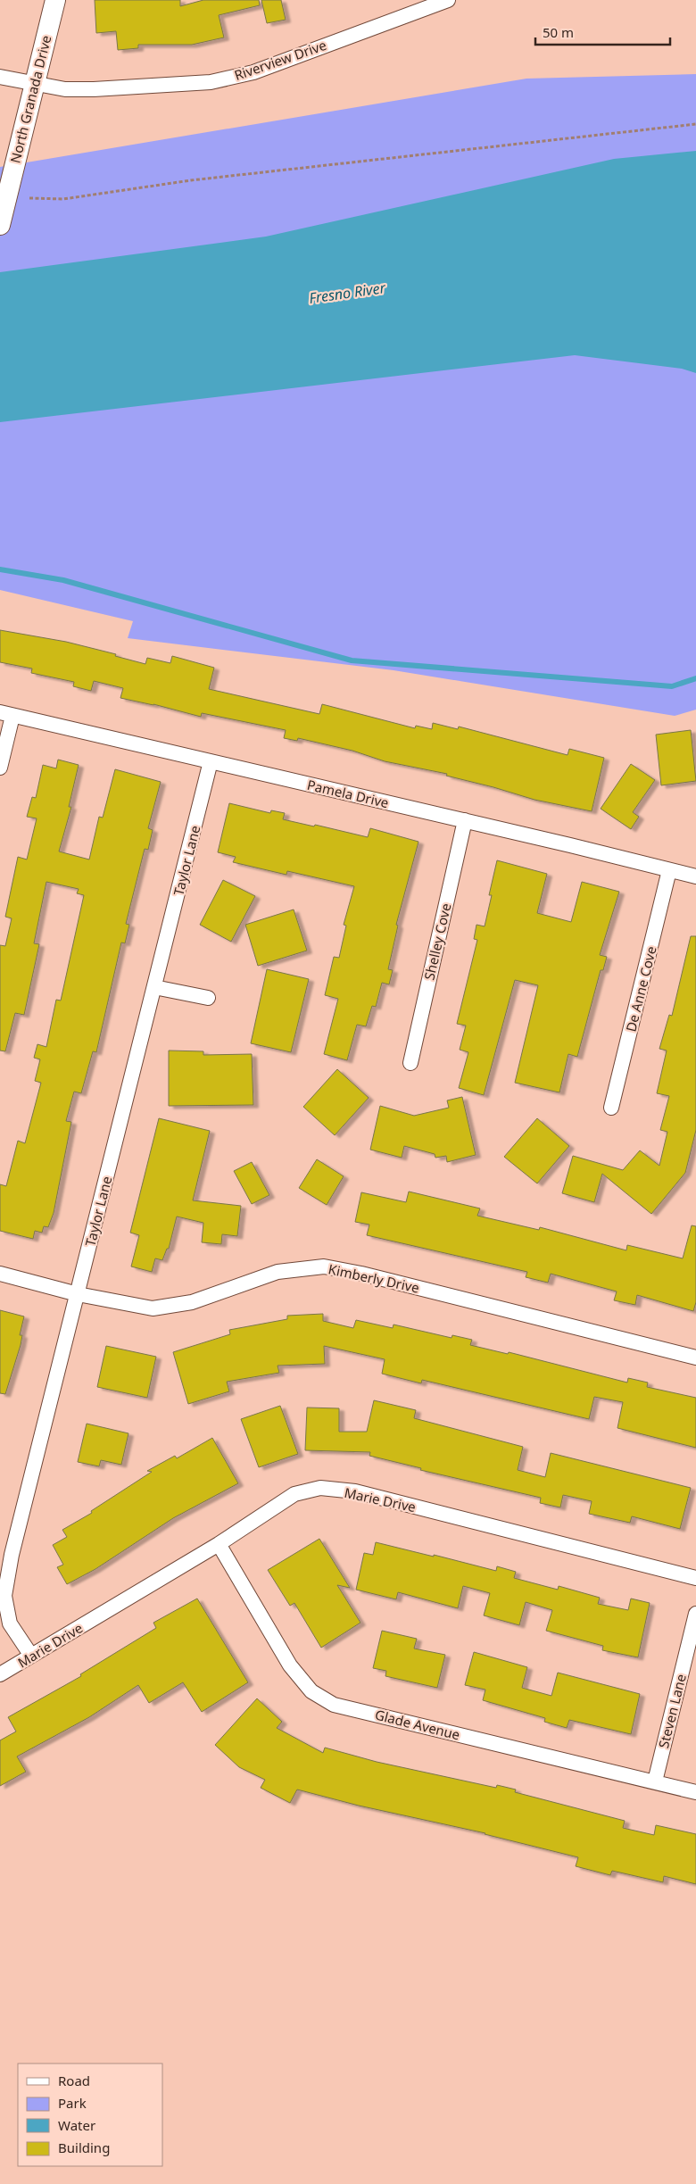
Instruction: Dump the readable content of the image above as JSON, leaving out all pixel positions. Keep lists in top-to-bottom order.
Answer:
{
  "streets": {
    "street": [
      "Riverview Drive",
      "North Granada Drive",
      "Pamela Drive",
      "Taylor Lane",
      "Shelley Cove",
      "De Anne Cove",
      "Kimberly Drive",
      "Marie Drive",
      "Steven Lane",
      "Glade Avenue"
    ]
  },
  "crossings": [
    ["Riverview Drive", "North Granada Drive"],
    ["Pamela Drive", "Taylor Lane"],
    ["Pamela Drive", "Shelley Cove"],
    ["Pamela Drive", "De Anne Cove"],
    ["Taylor Lane", "Kimberly Drive"],
    ["Taylor Lane", "Marie Drive"],
    ["Marie Drive", "Glade Avenue"],
    ["Steven Lane", "Glade Avenue"]
  ],
  "water": ["Fresno River"],
  "legend": [
    "Road",
    "Park",
    "Water",
    "Building"
  ],
  "scale_bar": "50 m"
}
